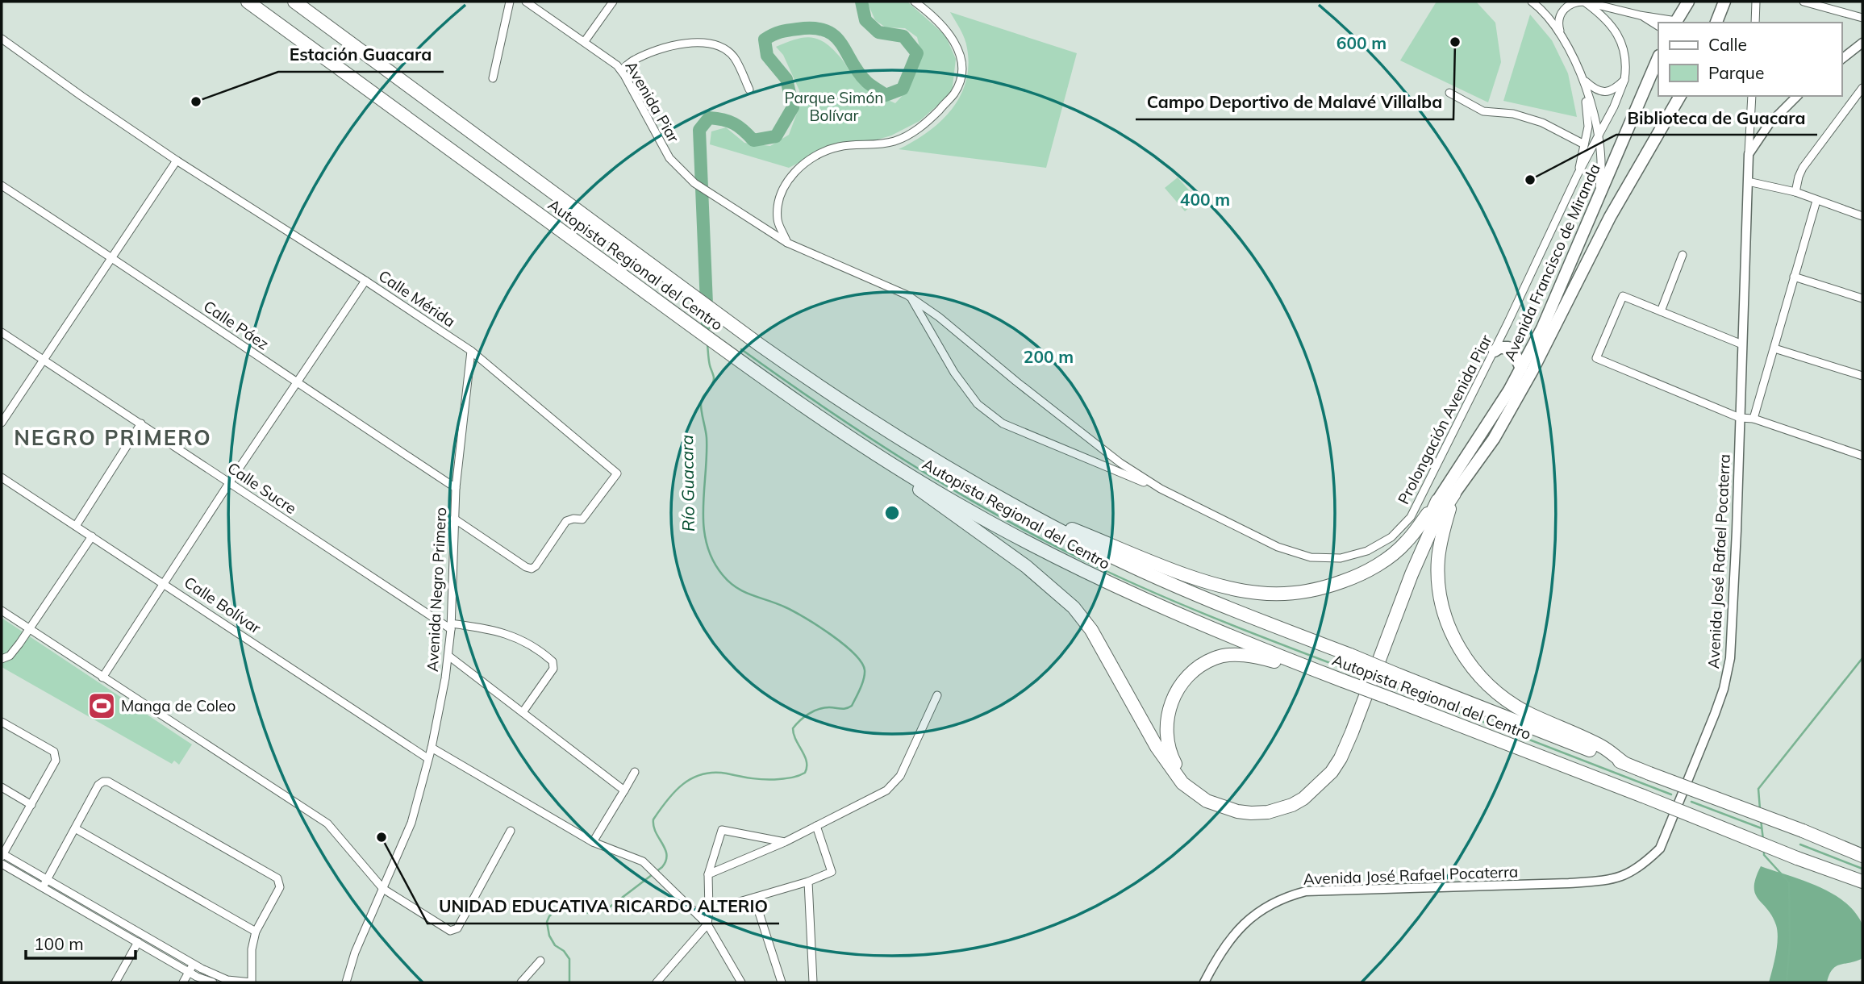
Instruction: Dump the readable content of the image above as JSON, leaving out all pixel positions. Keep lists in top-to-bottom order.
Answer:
{
  "streets": {
    "highway": ["Autopista Regional del Centro"],
    "main road": ["Avenida Francisco de Miranda"],
    "street": [
      "Avenida Piar",
      "Calle Mérida",
      "Calle Páez",
      "Prolongación Avenida Piar",
      "Calle Sucre",
      "Avenida José Rafael Pocaterra",
      "Avenida Negro Primero",
      "Calle Bolívar"
    ]
  },
  "crossings": [
    ["Avenida Piar", "Prolongación Avenida Piar"],
    ["Calle Mérida", "Avenida Negro Primero"],
    ["Calle Páez", "Avenida Negro Primero"],
    ["Calle Sucre", "Avenida Negro Primero"],
    ["Avenida Negro Primero", "Calle Bolívar"]
  ],
  "districts": ["NEGRO PRIMERO"],
  "water": ["Río Guacara"],
  "parks": ["Parque Simón Bolívar"],
  "places": {
    "other": [
      "Campo Deportivo de Malavé Villalba",
      "Estación Guacara",
      "Biblioteca de Guacara",
      "UNIDAD EDUCATIVA RICARDO ALTERIO"
    ],
    "sports": ["Manga de Coleo"]
  },
  "legend": ["Calle", "Parque"],
  "scale_bar": "100 m",
  "rings": ["600 m", "400 m", "200 m"]
}
